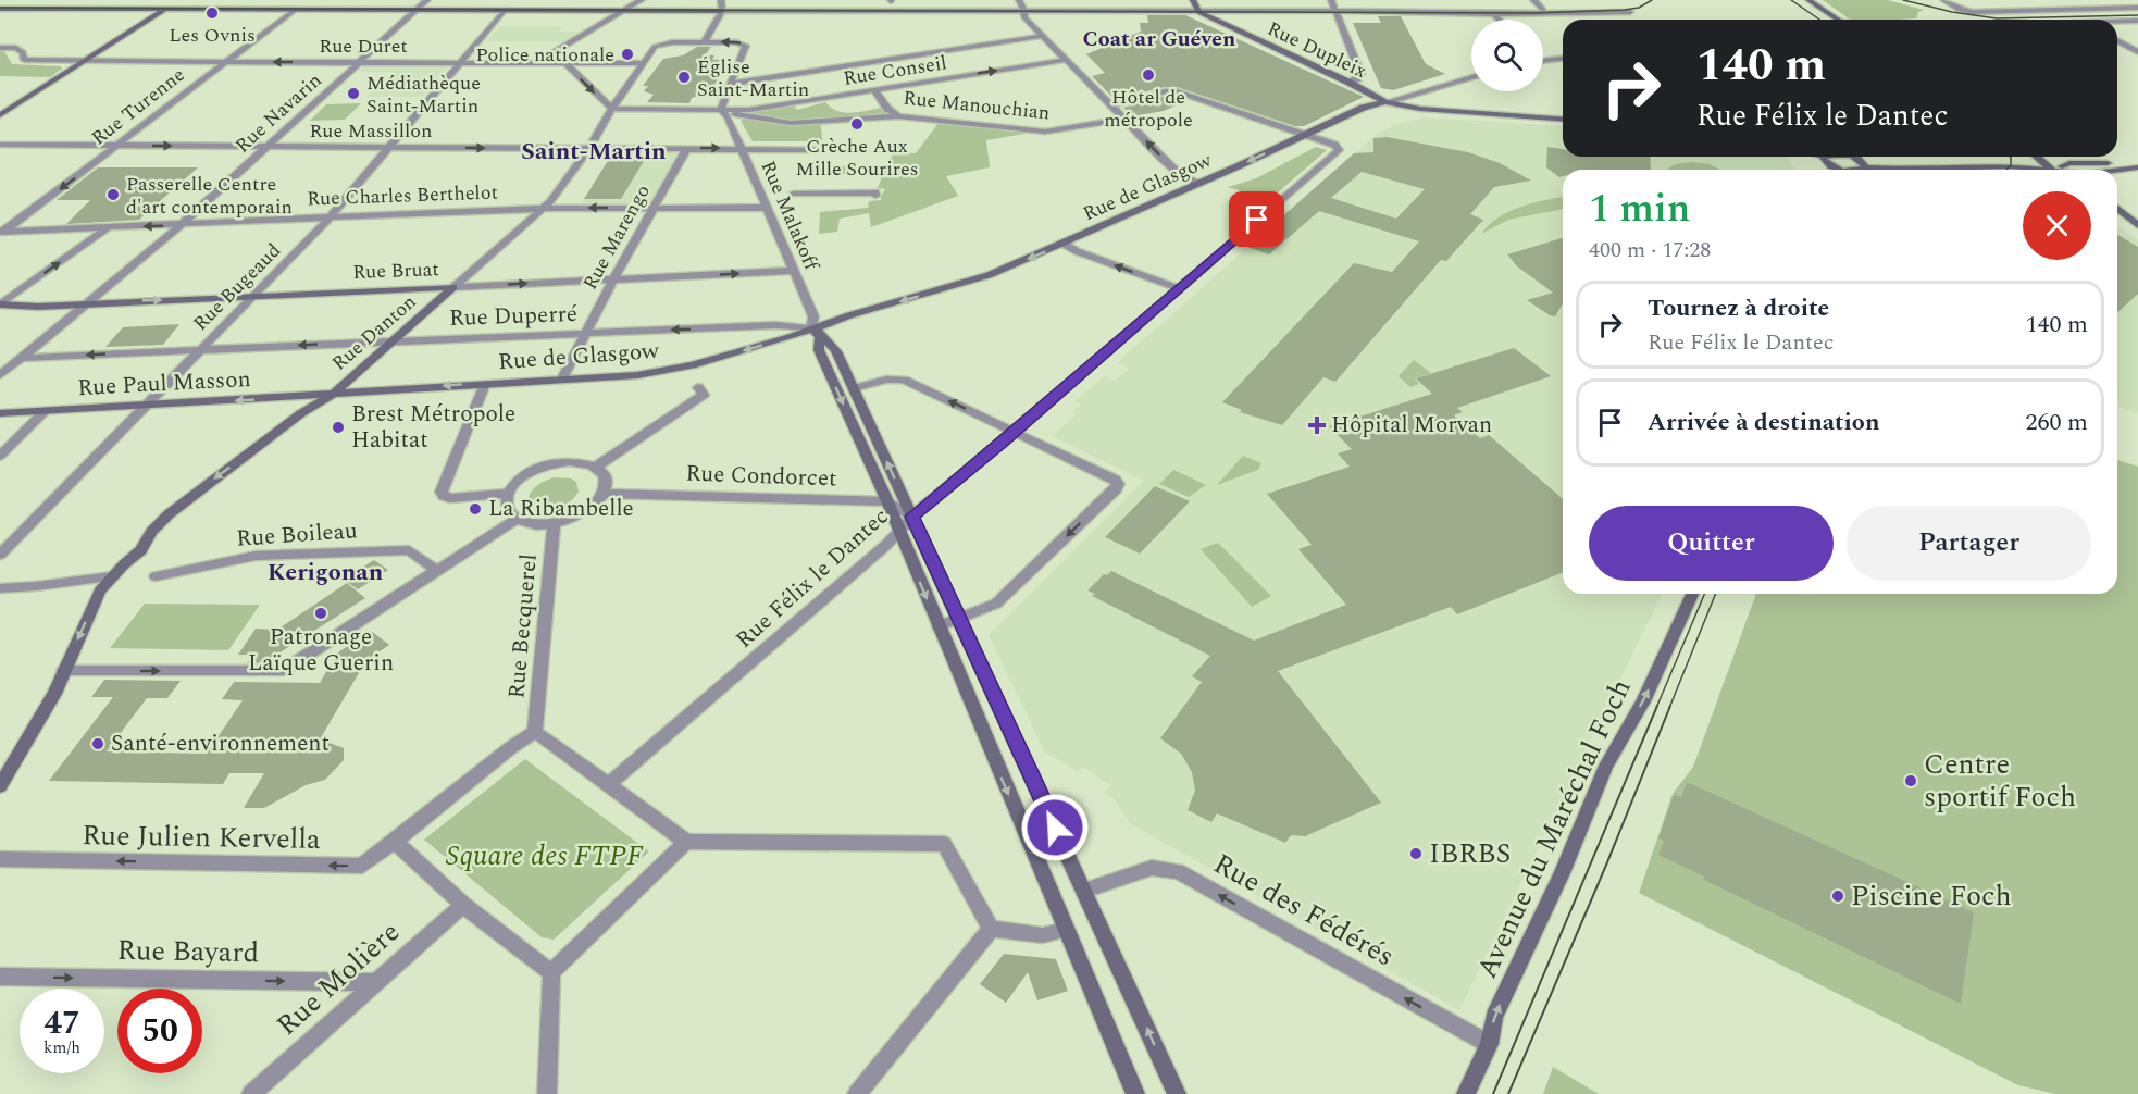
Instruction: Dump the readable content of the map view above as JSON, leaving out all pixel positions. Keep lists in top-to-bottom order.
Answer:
{
  "streets": {
    "main road": [
      "Rue Dupleix",
      "Rue de Glasgow",
      "Rue Bruat",
      "Rue Danton",
      "Rue Paul Masson",
      "Avenue du Maréchal Foch"
    ],
    "street": [
      "Rue Duret",
      "Rue Conseil",
      "Rue Manouchian",
      "Rue Turenne",
      "Rue Navarin",
      "Rue Massillon",
      "Rue Charles Berthelot",
      "Rue Malakoff",
      "Rue Marengo",
      "Rue Bugeaud",
      "Rue Duperré",
      "Rue Condorcet",
      "Rue Boileau",
      "Rue Félix le Dantec",
      "Rue Becquerel",
      "Rue Julien Kervella",
      "Rue des Fédérés",
      "Rue Bayard",
      "Rue Molière"
    ]
  },
  "crossings": [
    ["Rue Duret", "Rue Turenne"],
    ["Rue Duret", "Rue Navarin"],
    ["Rue Duret", "Rue Bugeaud"],
    ["Rue Duret", "Rue Danton"],
    ["Rue Dupleix", "Rue de Glasgow"],
    ["Rue Conseil", "Rue Manouchian"],
    ["Rue Conseil", "Rue Malakoff"],
    ["Rue Conseil", "Rue Danton"],
    ["Rue Turenne", "Rue Massillon"],
    ["Rue Turenne", "Rue Charles Berthelot"],
    ["Rue Navarin", "Rue Massillon"],
    ["Rue Navarin", "Rue Charles Berthelot"],
    ["Rue Navarin", "Rue Bruat"],
    ["Rue Navarin", "Rue Duperré"],
    ["Rue Massillon", "Rue Malakoff"],
    ["Rue Massillon", "Rue Marengo"],
    ["Rue Massillon", "Rue Bugeaud"],
    ["Rue Massillon", "Rue Danton"],
    ["Rue de Glasgow", "Rue Malakoff"],
    ["Rue de Glasgow", "Rue Marengo"],
    ["Rue de Glasgow", "Rue Duperré"],
    ["Rue de Glasgow", "Rue Danton"],
    ["Rue de Glasgow", "Rue Paul Masson"],
    ["Rue de Glasgow", "Rue Félix le Dantec"],
    ["Rue Charles Berthelot", "Rue Malakoff"],
    ["Rue Charles Berthelot", "Rue Marengo"],
    ["Rue Charles Berthelot", "Rue Bugeaud"],
    ["Rue Charles Berthelot", "Rue Danton"],
    ["Rue Malakoff", "Rue Bruat"],
    ["Rue Malakoff", "Rue Duperré"],
    ["Rue Marengo", "Rue Bruat"],
    ["Rue Marengo", "Rue Duperré"],
    ["Rue Bruat", "Rue Bugeaud"],
    ["Rue Bruat", "Rue Danton"],
    ["Rue Bugeaud", "Rue Duperré"],
    ["Rue Bugeaud", "Rue Paul Masson"],
    ["Rue Duperré", "Rue Danton"],
    ["Rue Danton", "Rue Paul Masson"],
    ["Rue Condorcet", "Rue Félix le Dantec"],
    ["Rue Condorcet", "Rue Becquerel"],
    ["Rue Becquerel", "Rue Julien Kervella"],
    ["Avenue du Maréchal Foch", "Rue des Fédérés"],
    ["Rue Bayard", "Rue Molière"]
  ],
  "one_way": [
    "Rue Massillon",
    "Rue de Glasgow",
    "Rue Bruat",
    "Rue Duperré",
    "Rue Danton",
    "Rue Paul Masson",
    "Avenue du Maréchal Foch",
    "Rue Julien Kervella",
    "Rue des Fédérés",
    "Rue Bayard"
  ],
  "districts": ["Coat ar Guéven", "Saint-Martin", "Kerigonan"],
  "parks": ["Square des FTPF"],
  "places": {
    "other": [
      "Les Ovnis",
      "Police nationale",
      "Hôtel de métropole",
      "Église Saint-Martin",
      "Médiathèque Saint-Martin",
      "Crèche Aux Mille Sourires",
      "Passerelle Centre d'art contemporain",
      "Brest Métropole Habitat",
      "La Ribambelle",
      "Patronage Laïque Guerin",
      "Santé-environnement",
      "Centre sportif Foch",
      "IBRBS",
      "Piscine Foch"
    ],
    "health": ["Hôpital Morvan"]
  },
  "page": {
    "turn": ["140 m", "Rue Félix le Dantec"],
    "heading": ["1 min", "400 m · 17:28"],
    "list": [
      {
        "name": "Tournez à droite",
        "note": "Rue Félix le Dantec",
        "value": "140 m"
      },
      {
        "name": "Arrivée à destination",
        "value": "260 m"
      }
    ],
    "buttons": ["Quitter", "Partager"],
    "speed": "47 km/h",
    "limit": "50"
  }
}
